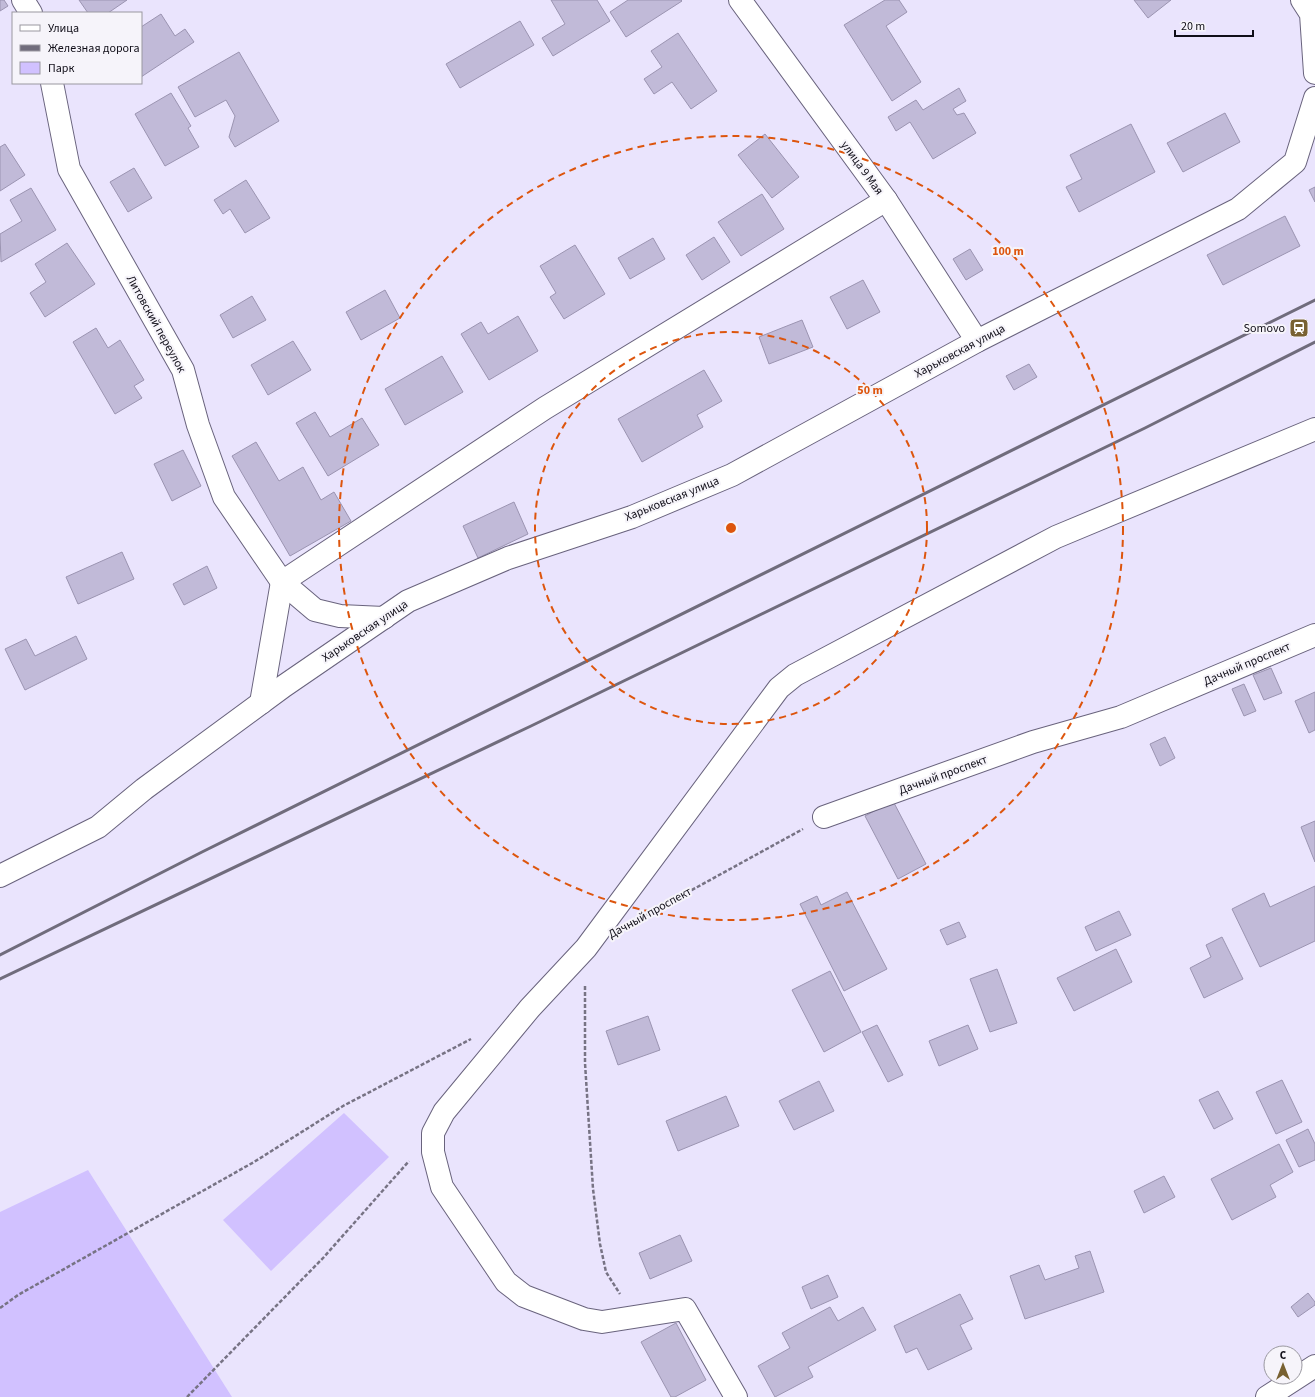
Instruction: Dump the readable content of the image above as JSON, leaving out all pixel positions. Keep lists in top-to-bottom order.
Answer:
{
  "streets": {
    "street": [
      "улица 9 Мая",
      "Литовский переулок",
      "Харьковская улица",
      "Дачный проспект"
    ]
  },
  "crossings": [
    ["улица 9 Мая", "Харьковская улица"],
    ["Литовский переулок", "Харьковская улица"]
  ],
  "places": {
    "station": ["Somovo"]
  },
  "legend": ["Улица", "Железная дорога", "Парк"],
  "scale_bar": "20 m",
  "north": "top",
  "rings": ["100 m", "50 m"]
}
